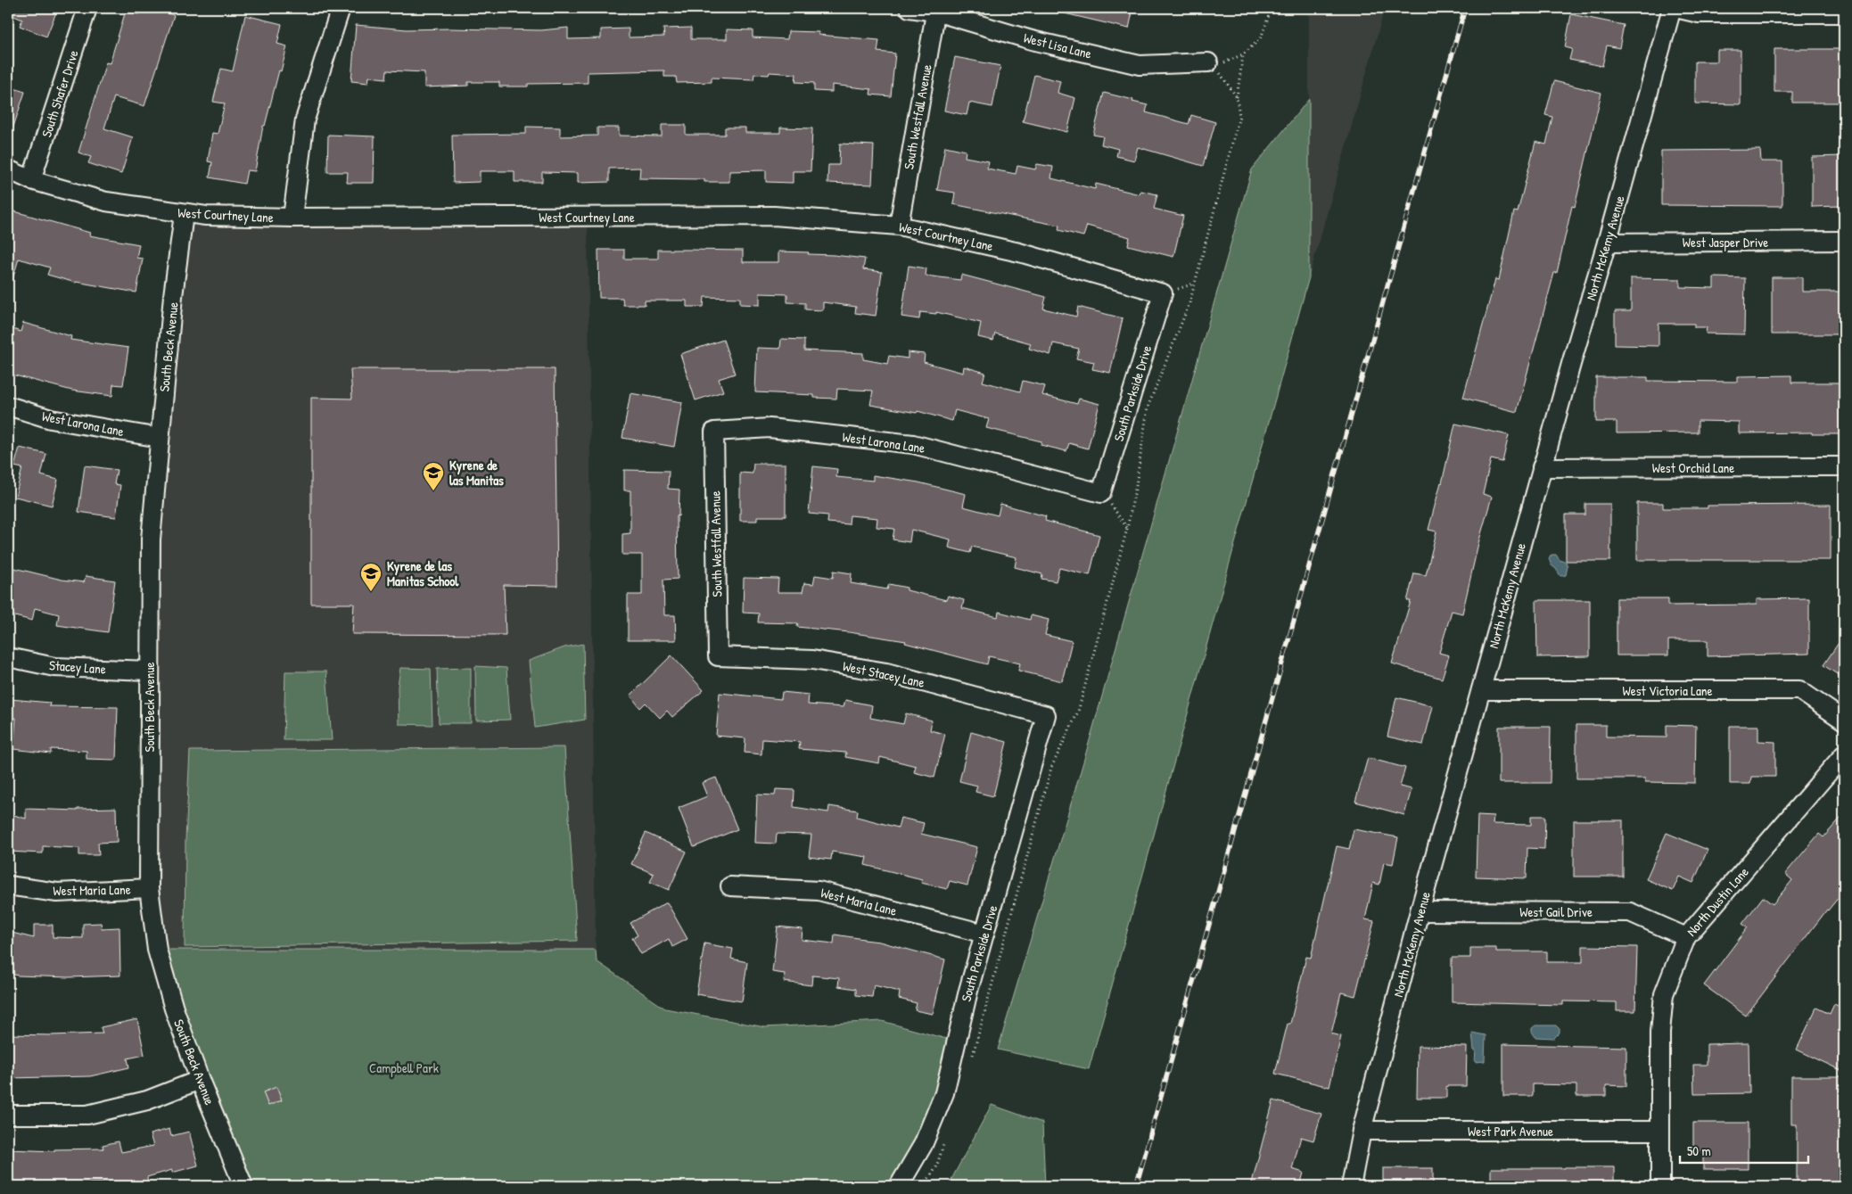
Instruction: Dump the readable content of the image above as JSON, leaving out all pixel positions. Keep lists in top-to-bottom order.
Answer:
{
  "streets": {
    "street": [
      "West Lisa Lane",
      "South Shafer Drive",
      "South Westfall Avenue",
      "West Courtney Lane",
      "West Jasper Drive",
      "North McKemy Avenue",
      "South Beck Avenue",
      "South Parkside Drive",
      "West Larona Lane",
      "West Orchid Lane",
      "Stacey Lane",
      "West Stacey Lane",
      "West Victoria Lane",
      "West Maria Lane",
      "North Dustin Lane",
      "West Gail Drive",
      "West Park Avenue"
    ]
  },
  "crossings": [
    ["West Lisa Lane", "South Westfall Avenue"],
    ["South Shafer Drive", "West Courtney Lane"],
    ["South Westfall Avenue", "West Courtney Lane"],
    ["South Westfall Avenue", "West Larona Lane"],
    ["South Westfall Avenue", "West Stacey Lane"],
    ["West Courtney Lane", "South Beck Avenue"],
    ["West Courtney Lane", "South Parkside Drive"],
    ["West Jasper Drive", "North McKemy Avenue"],
    ["North McKemy Avenue", "West Orchid Lane"],
    ["North McKemy Avenue", "West Victoria Lane"],
    ["North McKemy Avenue", "West Gail Drive"],
    ["North McKemy Avenue", "West Park Avenue"],
    ["South Beck Avenue", "West Larona Lane"],
    ["South Beck Avenue", "Stacey Lane"],
    ["South Beck Avenue", "West Maria Lane"],
    ["South Parkside Drive", "West Larona Lane"],
    ["South Parkside Drive", "West Stacey Lane"],
    ["South Parkside Drive", "West Maria Lane"],
    ["North Dustin Lane", "West Gail Drive"],
    ["North Dustin Lane", "West Park Avenue"]
  ],
  "parks": ["Campbell Park"],
  "places": {
    "school or university": ["Kyrene de las Manitas", "Kyrene de las Manitas School"]
  },
  "scale_bar": "50 m"
}
